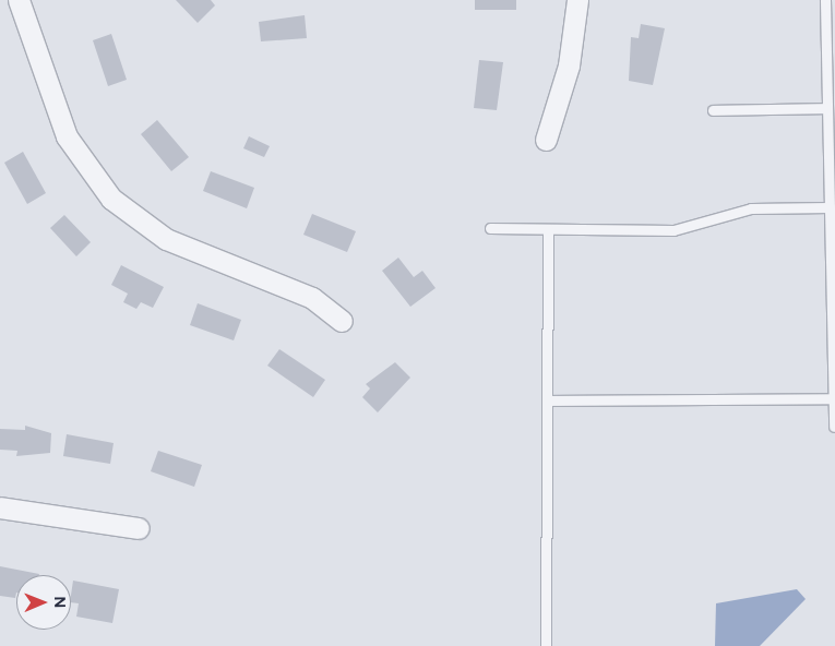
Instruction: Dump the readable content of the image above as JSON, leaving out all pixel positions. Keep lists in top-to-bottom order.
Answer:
{
  "north": "right"
}
